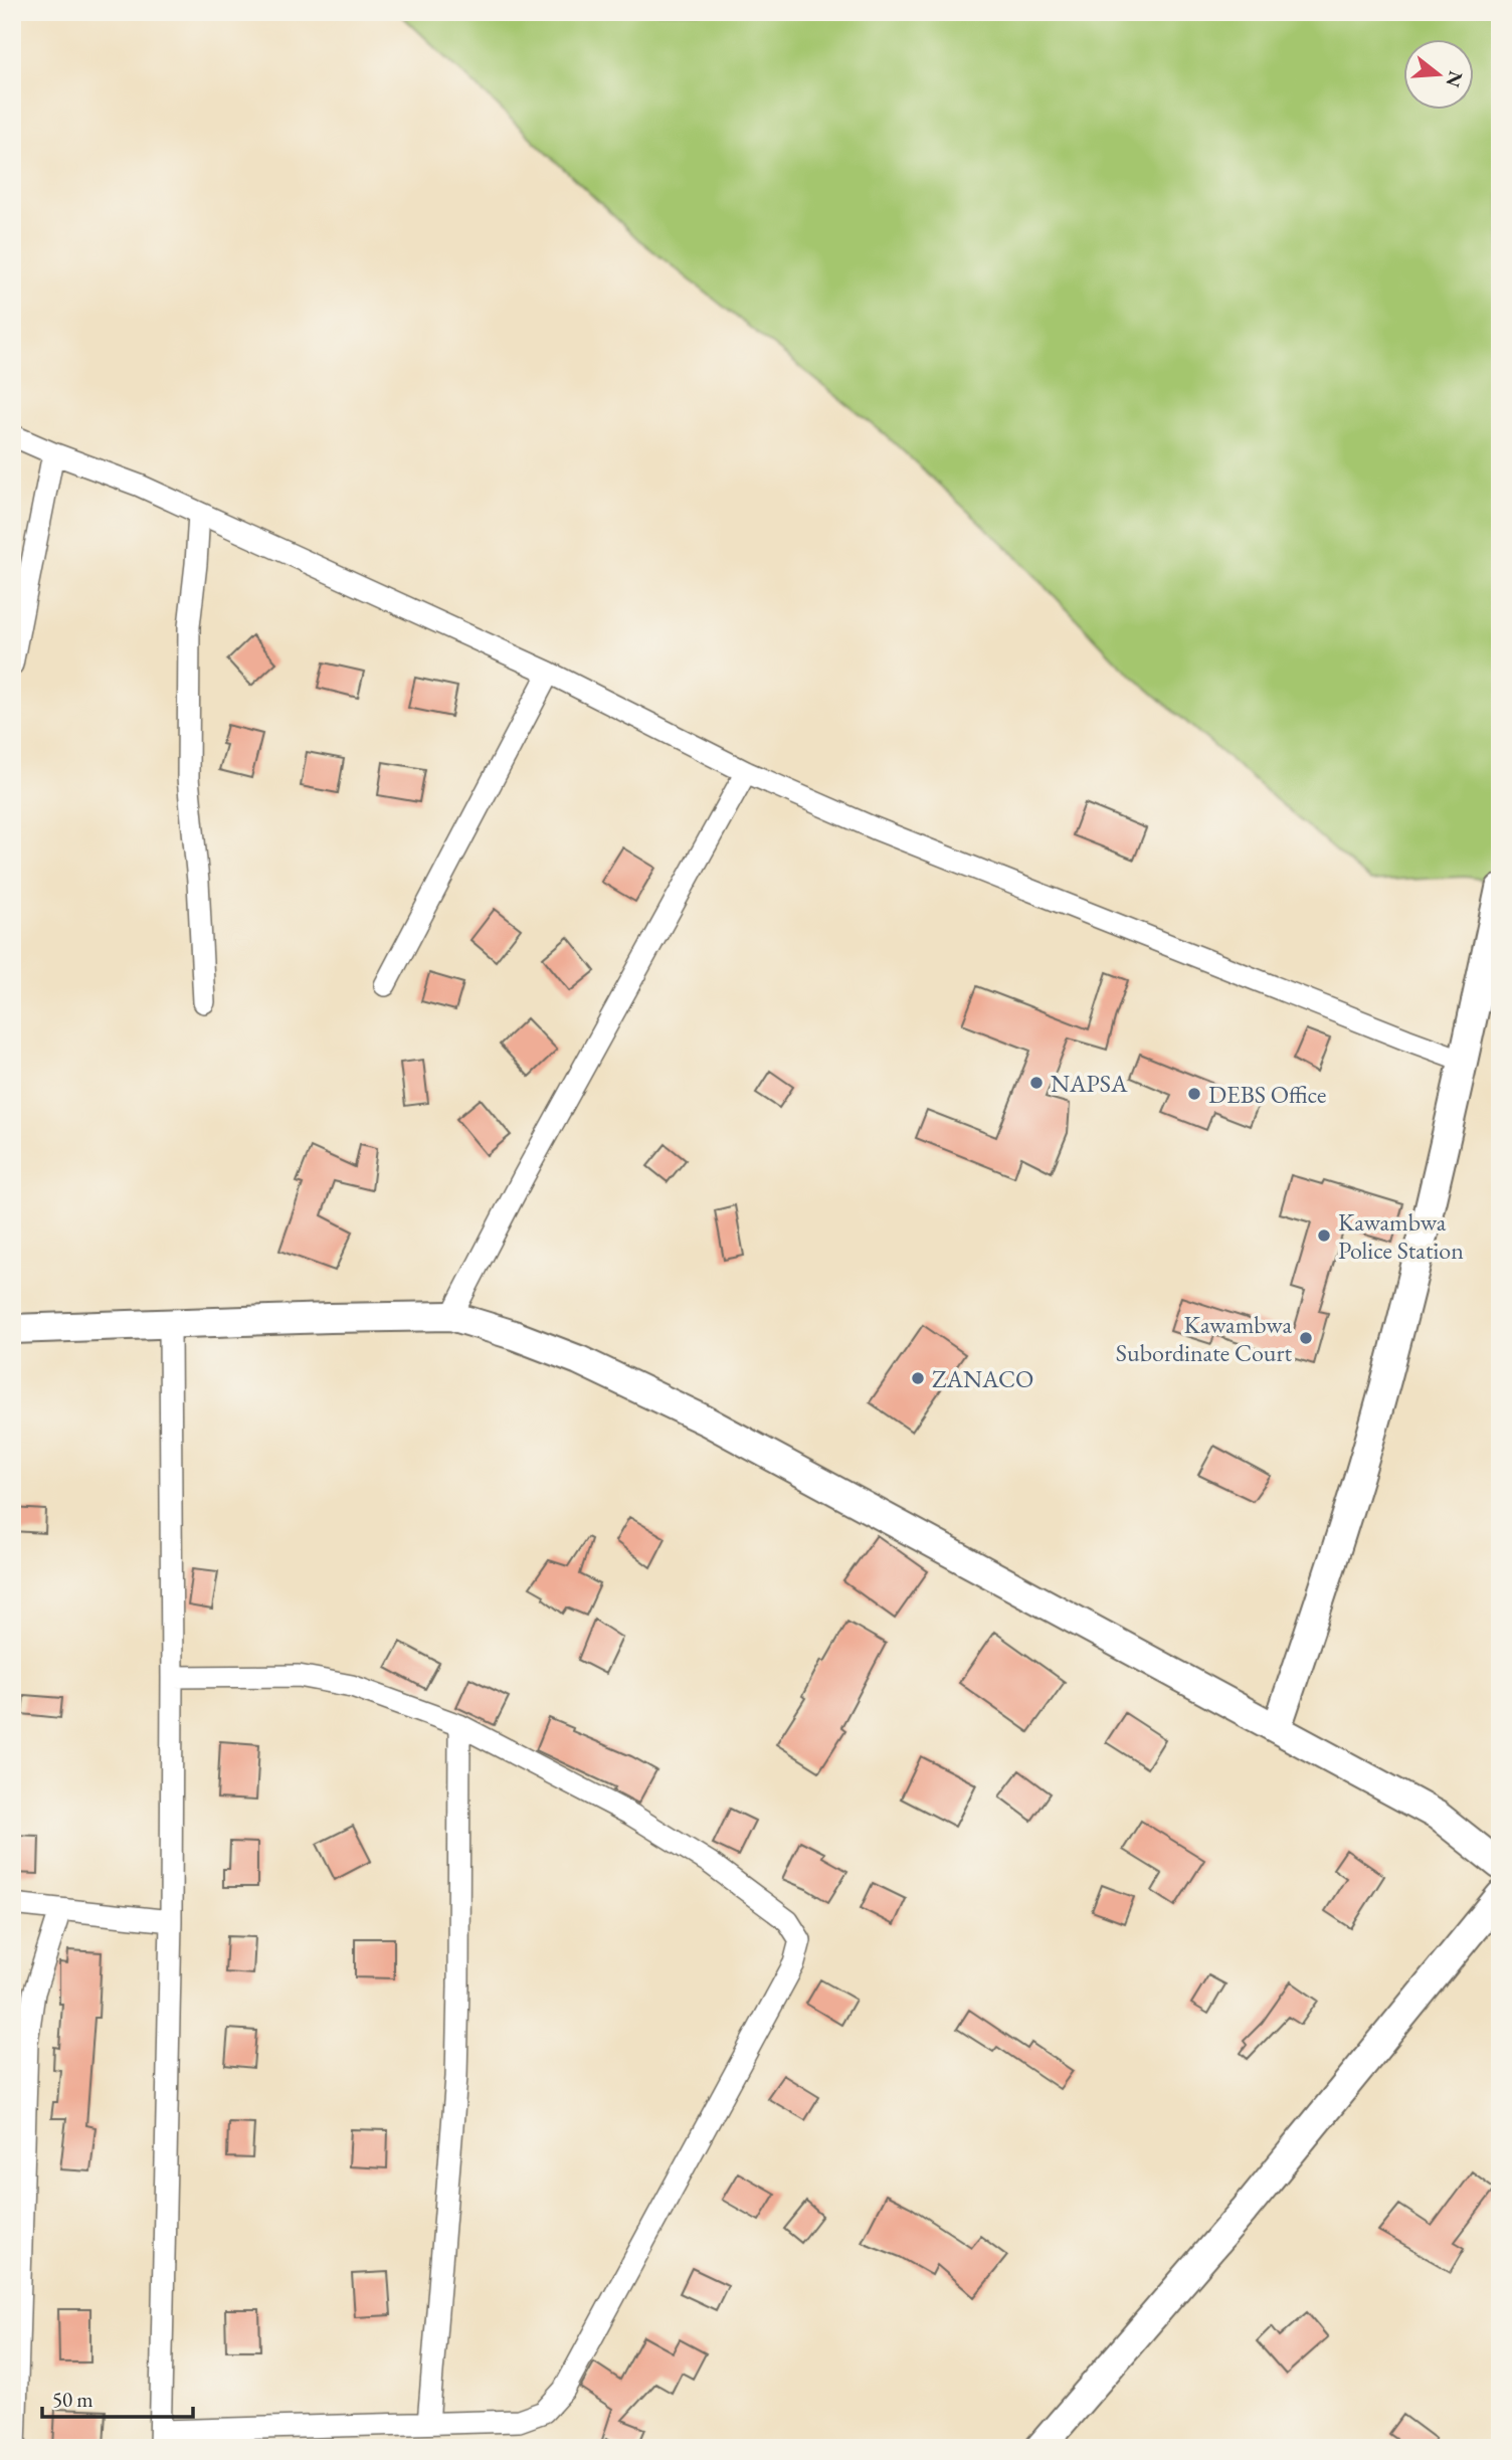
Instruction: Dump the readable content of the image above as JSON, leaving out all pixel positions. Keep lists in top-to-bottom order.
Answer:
{
  "places": [
    "NAPSA",
    "DEBS Office",
    "Kawambwa Police Station",
    "Kawambwa Subordinate Court",
    "ZANACO"
  ],
  "scale_bar": "50 m",
  "north": "right"
}
